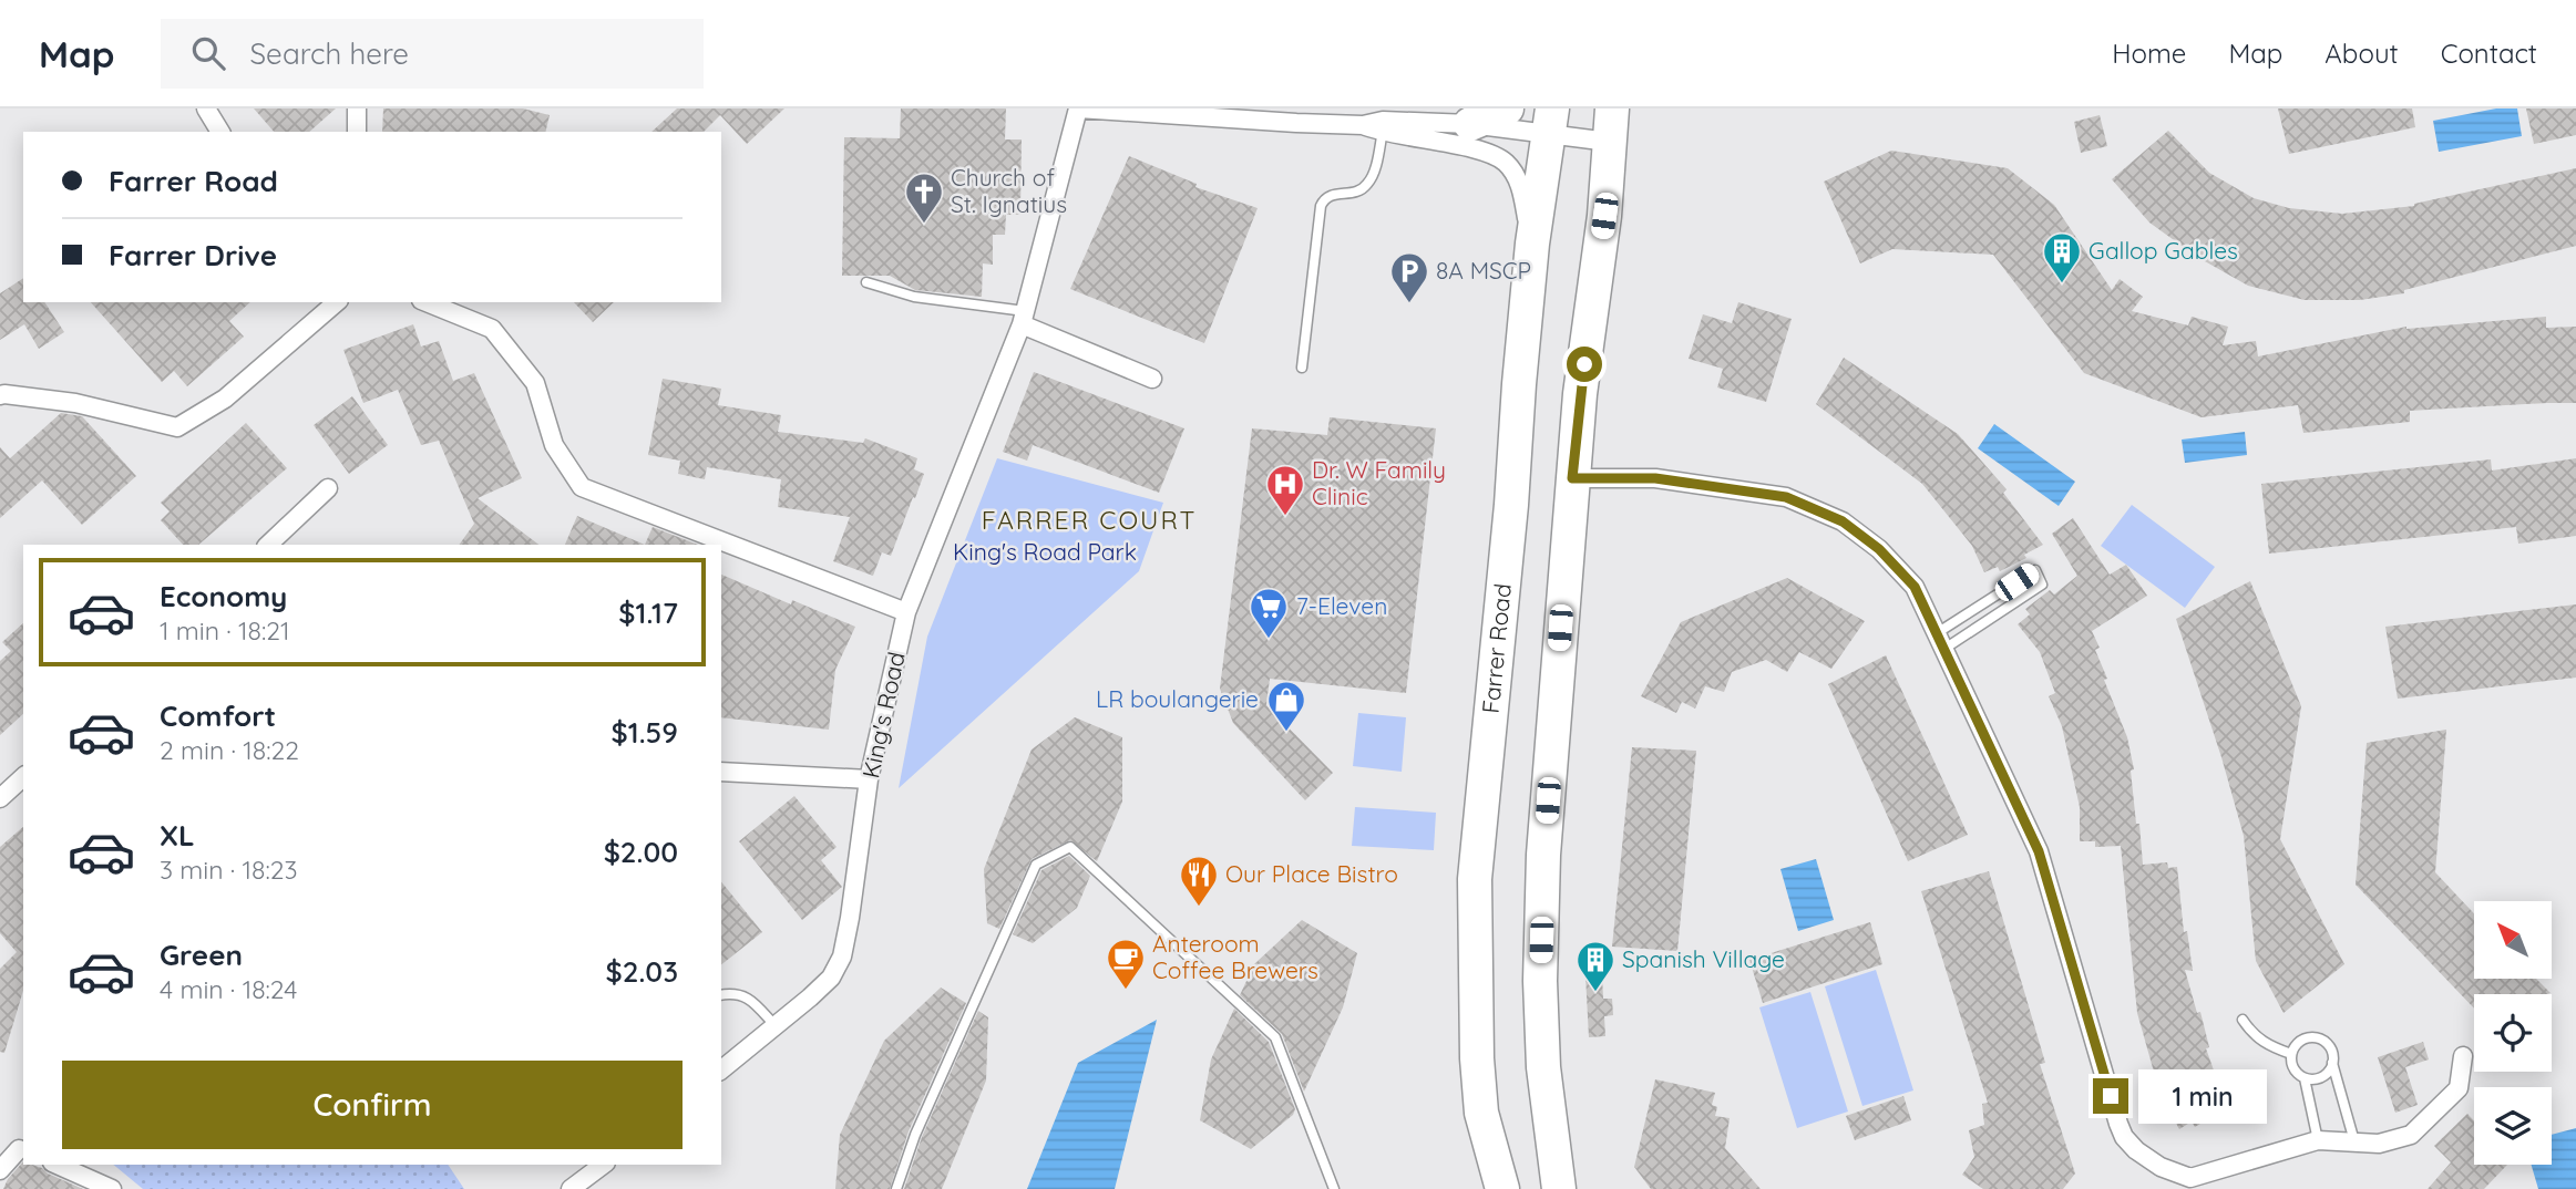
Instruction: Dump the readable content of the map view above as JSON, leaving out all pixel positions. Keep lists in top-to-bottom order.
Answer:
{
  "streets": {
    "highway": ["Farrer Road"],
    "street": ["King's Road"]
  },
  "districts": ["FARRER COURT"],
  "parks": ["King's Road Park"],
  "places": {
    "church": ["Church of St. Ignatius"],
    "building": ["Gallop Gables", "Spanish Village"],
    "parking": ["8A MSCP"],
    "hospital": ["Dr. W Family Clinic"],
    "supermarket": ["7-Eleven"],
    "shop": ["LR boulangerie"],
    "restaurant": ["Our Place Bistro"],
    "cafe": ["Anteroom Coffee Brewers"]
  },
  "north": "top left",
  "page": {
    "header": "Map",
    "search": "Search here",
    "nav": [
      "Home",
      "Map",
      "About",
      "Contact"
    ],
    "banner": ["Farrer Road", "Farrer Drive"],
    "list": [
      {
        "name": "Economy",
        "note": "1 min · 18:21",
        "value": "$1.17"
      },
      {
        "name": "Comfort",
        "note": "2 min · 18:22",
        "value": "$1.59"
      },
      {
        "name": "XL",
        "note": "3 min · 18:23",
        "value": "$2.00"
      },
      {
        "name": "Green",
        "note": "4 min · 18:24",
        "value": "$2.03"
      }
    ],
    "buttons": "Confirm",
    "bubble": "1 min"
  }
}
